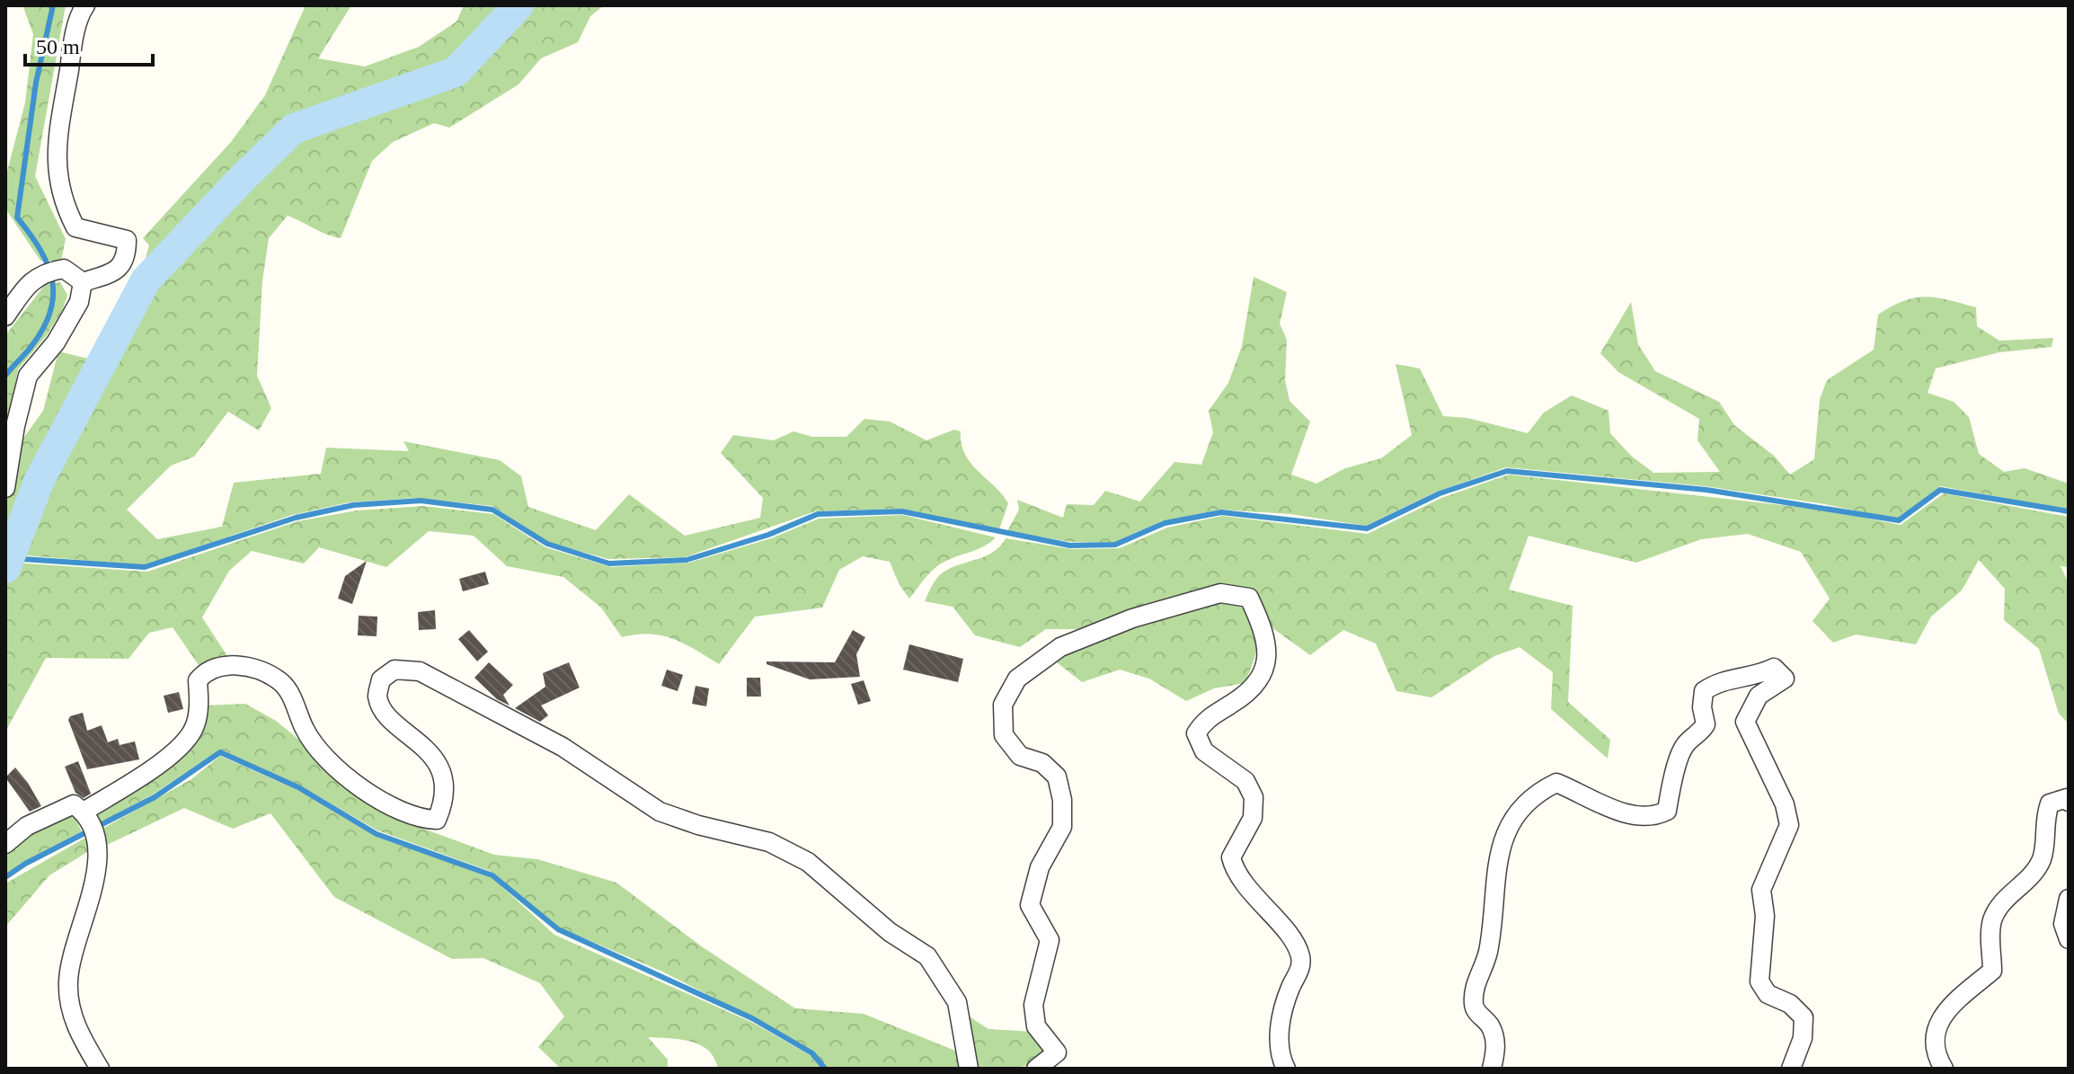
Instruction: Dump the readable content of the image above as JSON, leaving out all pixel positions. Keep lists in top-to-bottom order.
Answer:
{
  "scale_bar": "50 m"
}
